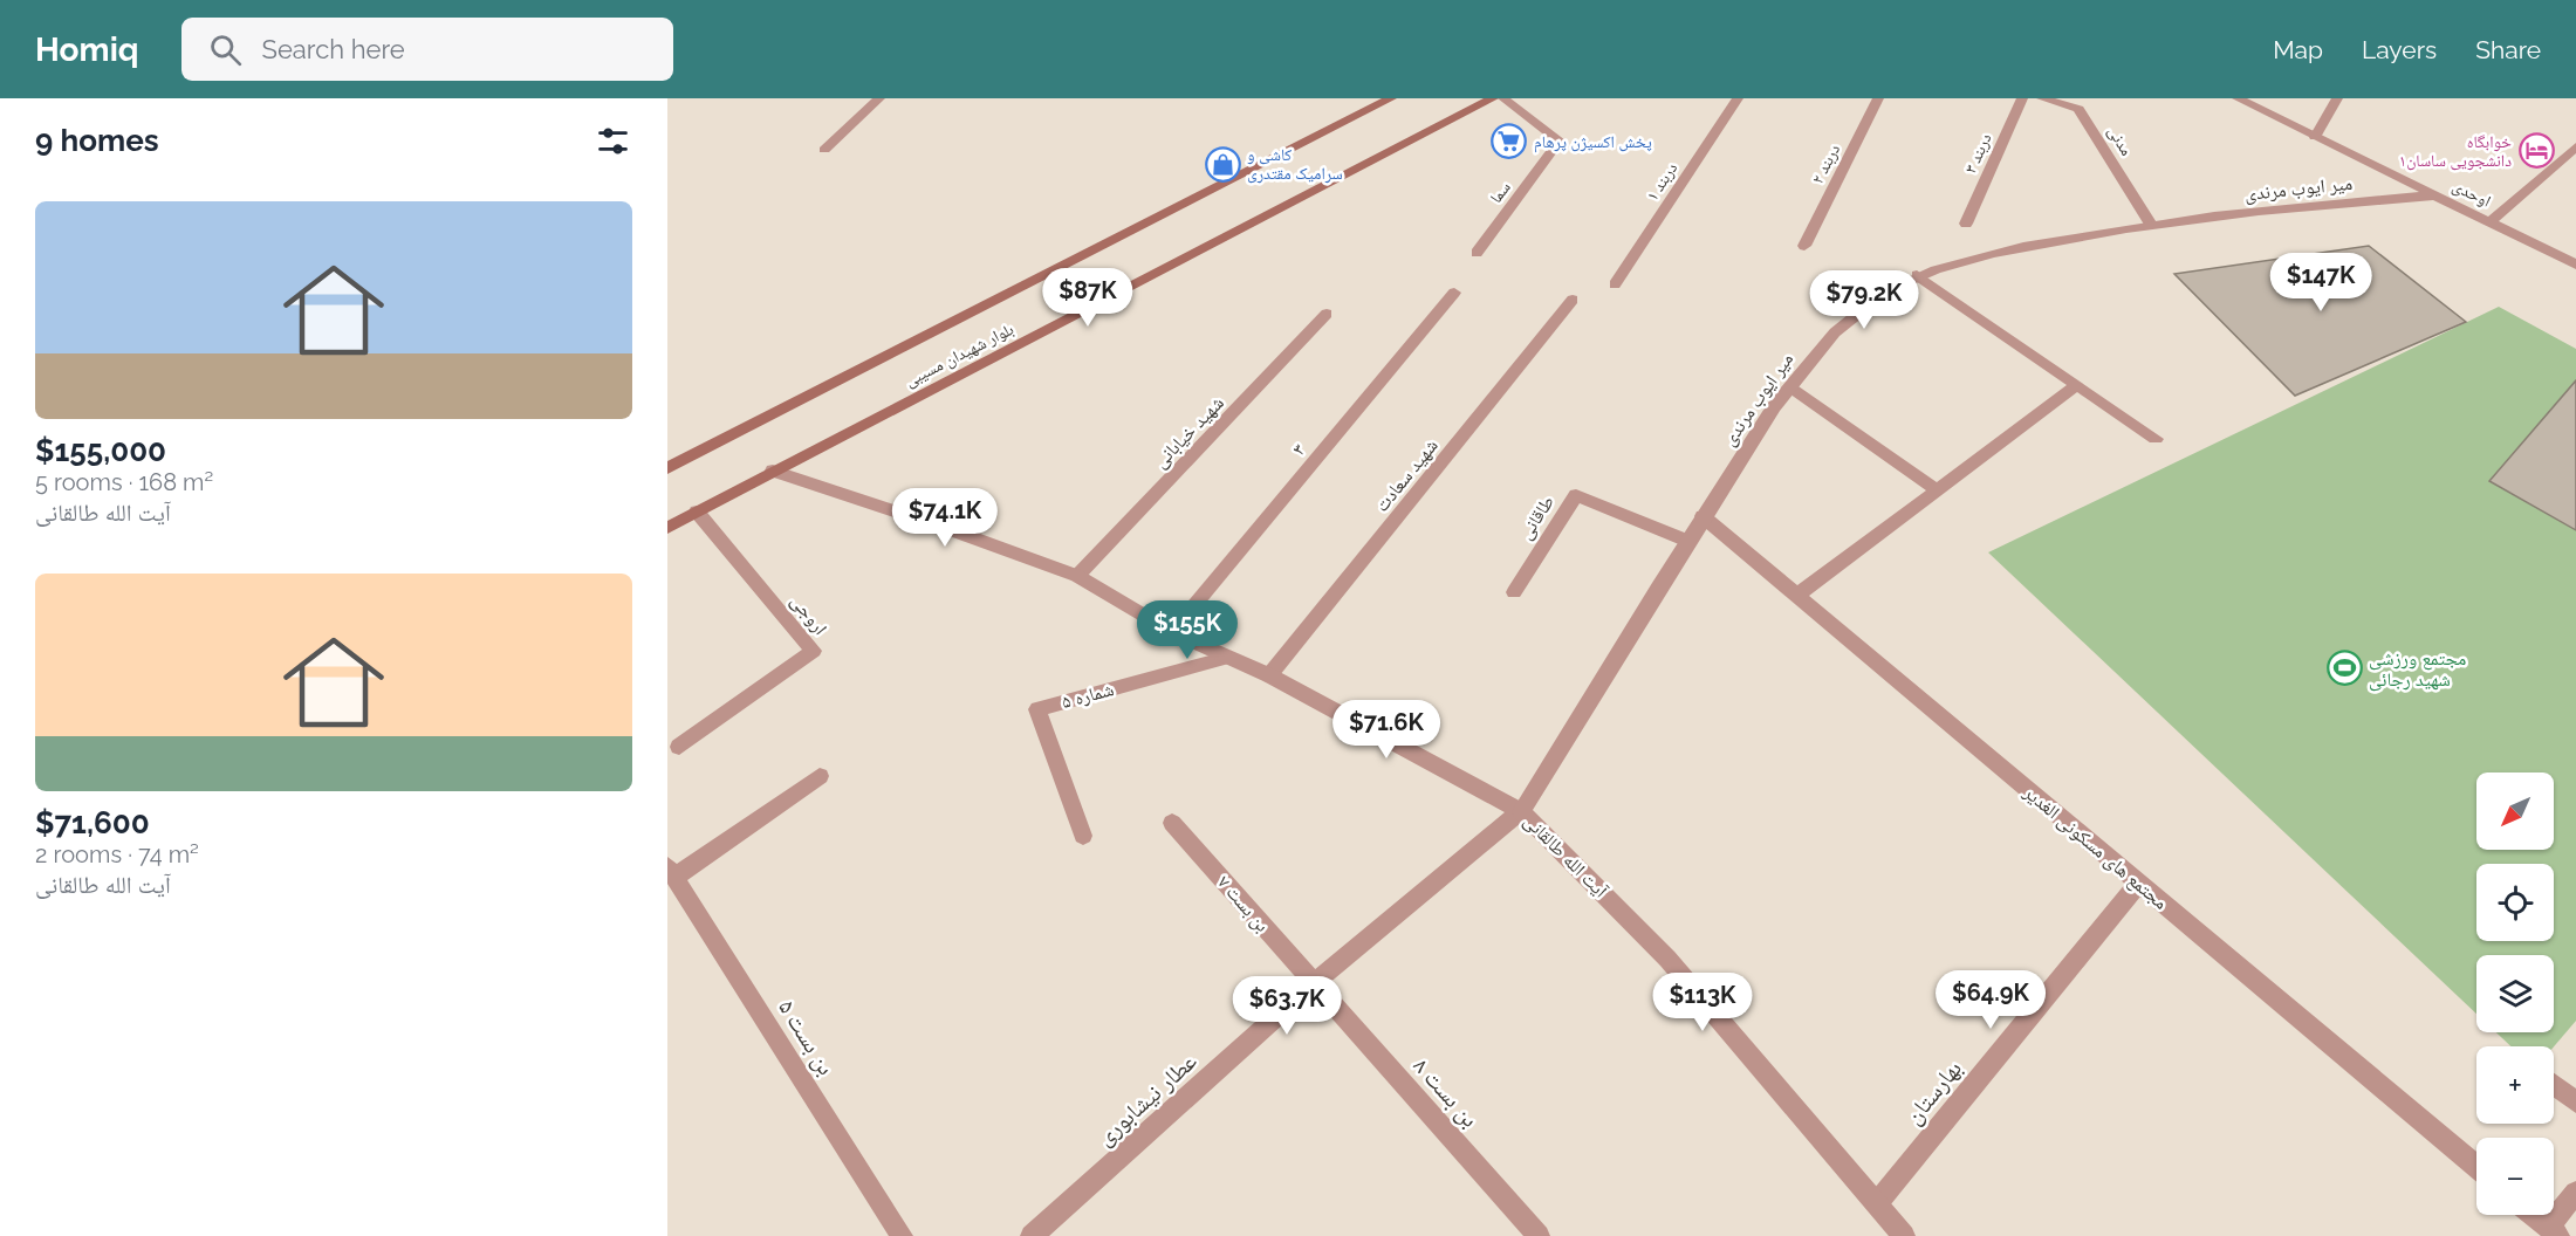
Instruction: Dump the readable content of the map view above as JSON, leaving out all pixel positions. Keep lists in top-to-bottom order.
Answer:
{
  "streets": {
    "main road": ["بلوار شهیدان مسیبی"],
    "street": [
      "مدنی",
      "دربند ۳",
      "دربند ۲",
      "دربند ۱",
      "میر ایوب مرندی",
      "سما",
      "اوحدی",
      "شهید خیابانی",
      "۳",
      "شهید سعادت",
      "طاقانی",
      "اروجی",
      "شماره ۵",
      "مجتمع های مسکونی الغدیر",
      "آیت الله طالقانی",
      "بن بست ۷",
      "بن بست ۵",
      "بن بست ۸",
      "بهارستان",
      "عطار نیشابوری"
    ]
  },
  "crossings": [
    ["مدنی", "میر ایوب مرندی"],
    ["میر ایوب مرندی", "اوحدی"],
    ["میر ایوب مرندی", "طاقانی"],
    ["میر ایوب مرندی", "مجتمع های مسکونی الغدیر"],
    ["میر ایوب مرندی", "آیت الله طالقانی"],
    ["میر ایوب مرندی", "عطار نیشابوری"],
    ["بلوار شهیدان مسیبی", "اروجی"],
    ["بلوار شهیدان مسیبی", "آیت الله طالقانی"],
    ["شهید خیابانی", "آیت الله طالقانی"],
    ["۳", "آیت الله طالقانی"],
    ["شهید سعادت", "آیت الله طالقانی"],
    ["شماره ۵", "آیت الله طالقانی"],
    ["مجتمع های مسکونی الغدیر", "بهارستان"],
    ["آیت الله طالقانی", "بهارستان"],
    ["آیت الله طالقانی", "عطار نیشابوری"],
    ["بن بست ۷", "بن بست ۸"],
    ["بن بست ۷", "عطار نیشابوری"],
    ["بن بست ۸", "عطار نیشابوری"]
  ],
  "places": {
    "supermarket": ["پخش اکسیژن پرهام"],
    "hotel": ["خوابگاه دانشجویی ساسان۱"],
    "shop": ["کاشی و سرامیک مقتدری"],
    "sports": ["مجتمع ورزشی شهید رجائی"]
  },
  "north": "bottom left",
  "page": {
    "header": "Homiq",
    "search": "Search here",
    "nav": ["Map", "Layers", "Share"],
    "heading": "9 homes",
    "list": [
      {
        "name": "$155,000",
        "note": "5 rooms · 168 m² · آیت الله طالقانی"
      },
      {
        "name": "$71,600",
        "note": "2 rooms · 74 m² · آیت الله طالقانی"
      }
    ],
    "price": [
      "$147K",
      "$87K",
      "$79.2K",
      "$74.1K",
      "$155K",
      "$71.6K",
      "$64.9K",
      "$113K",
      "$63.7K"
    ],
    "map_buttons": ["+", "−"]
  }
}
